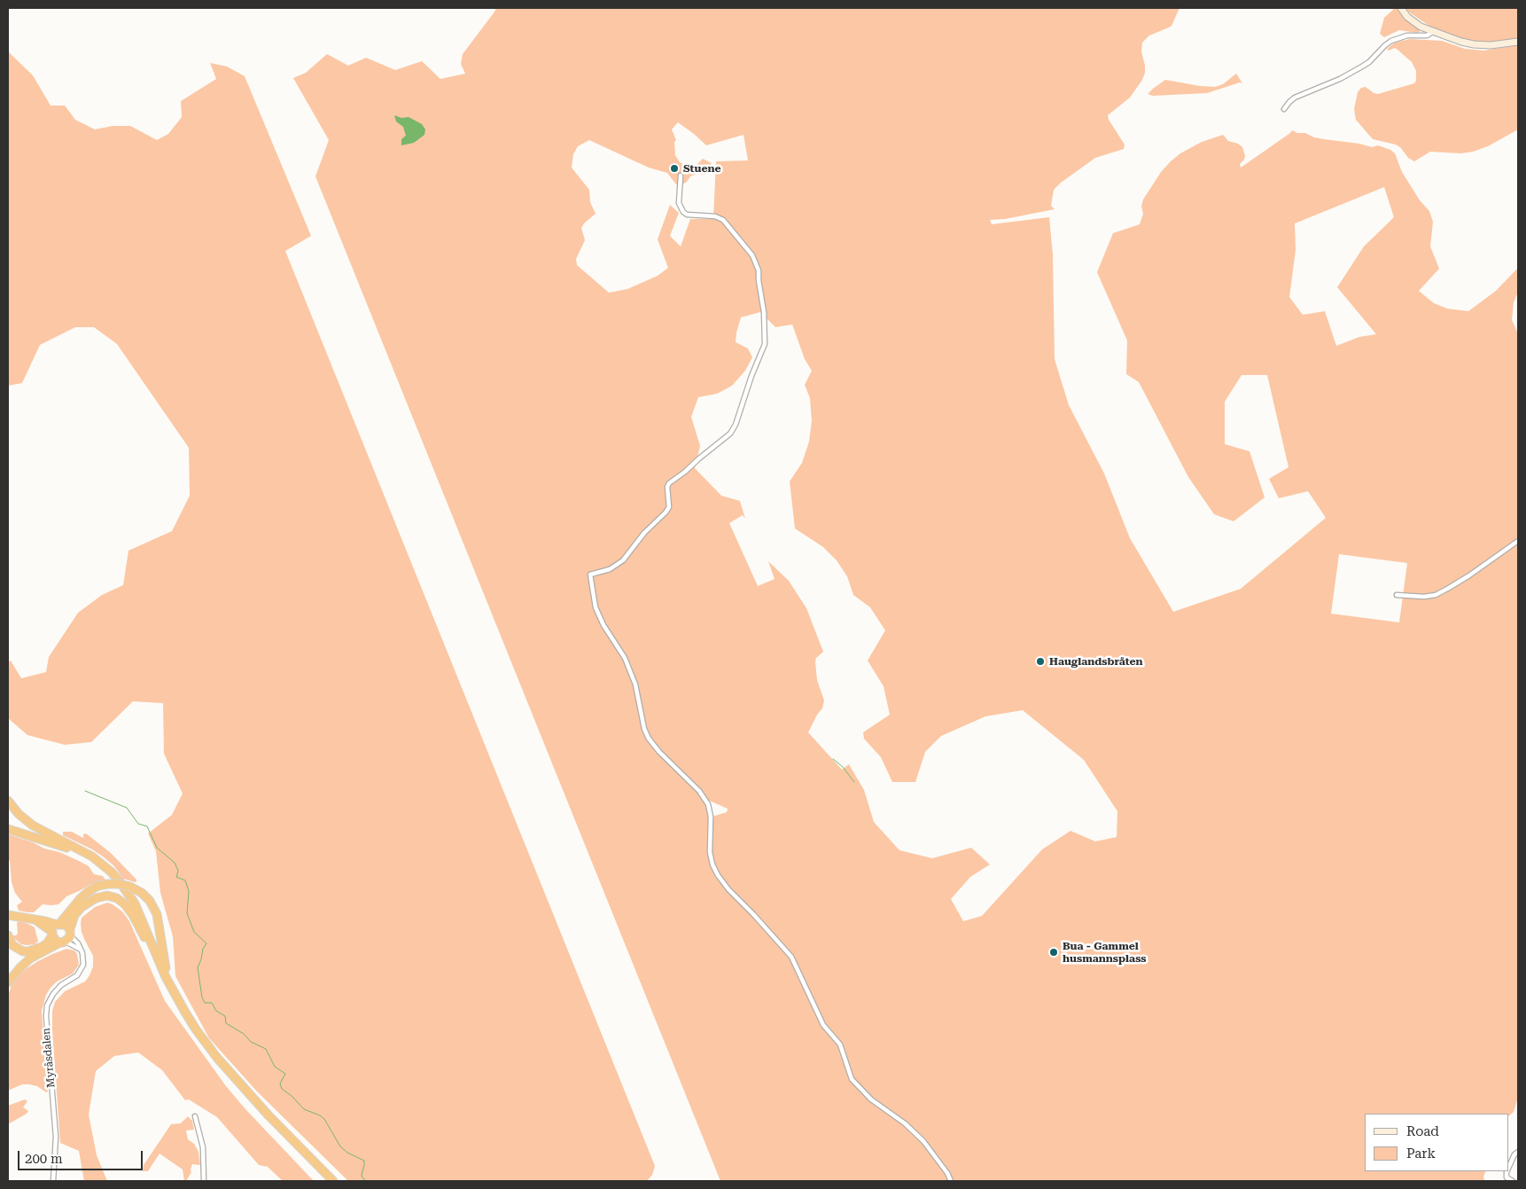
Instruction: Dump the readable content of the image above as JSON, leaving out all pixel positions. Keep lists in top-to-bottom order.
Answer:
{
  "streets": {
    "street": ["Myråsdalen"]
  },
  "places": ["Stuene", "Hauglandsbråten", "Bua - Gammel husmannsplass"],
  "legend": ["Road", "Park"],
  "scale_bar": "200 m"
}
